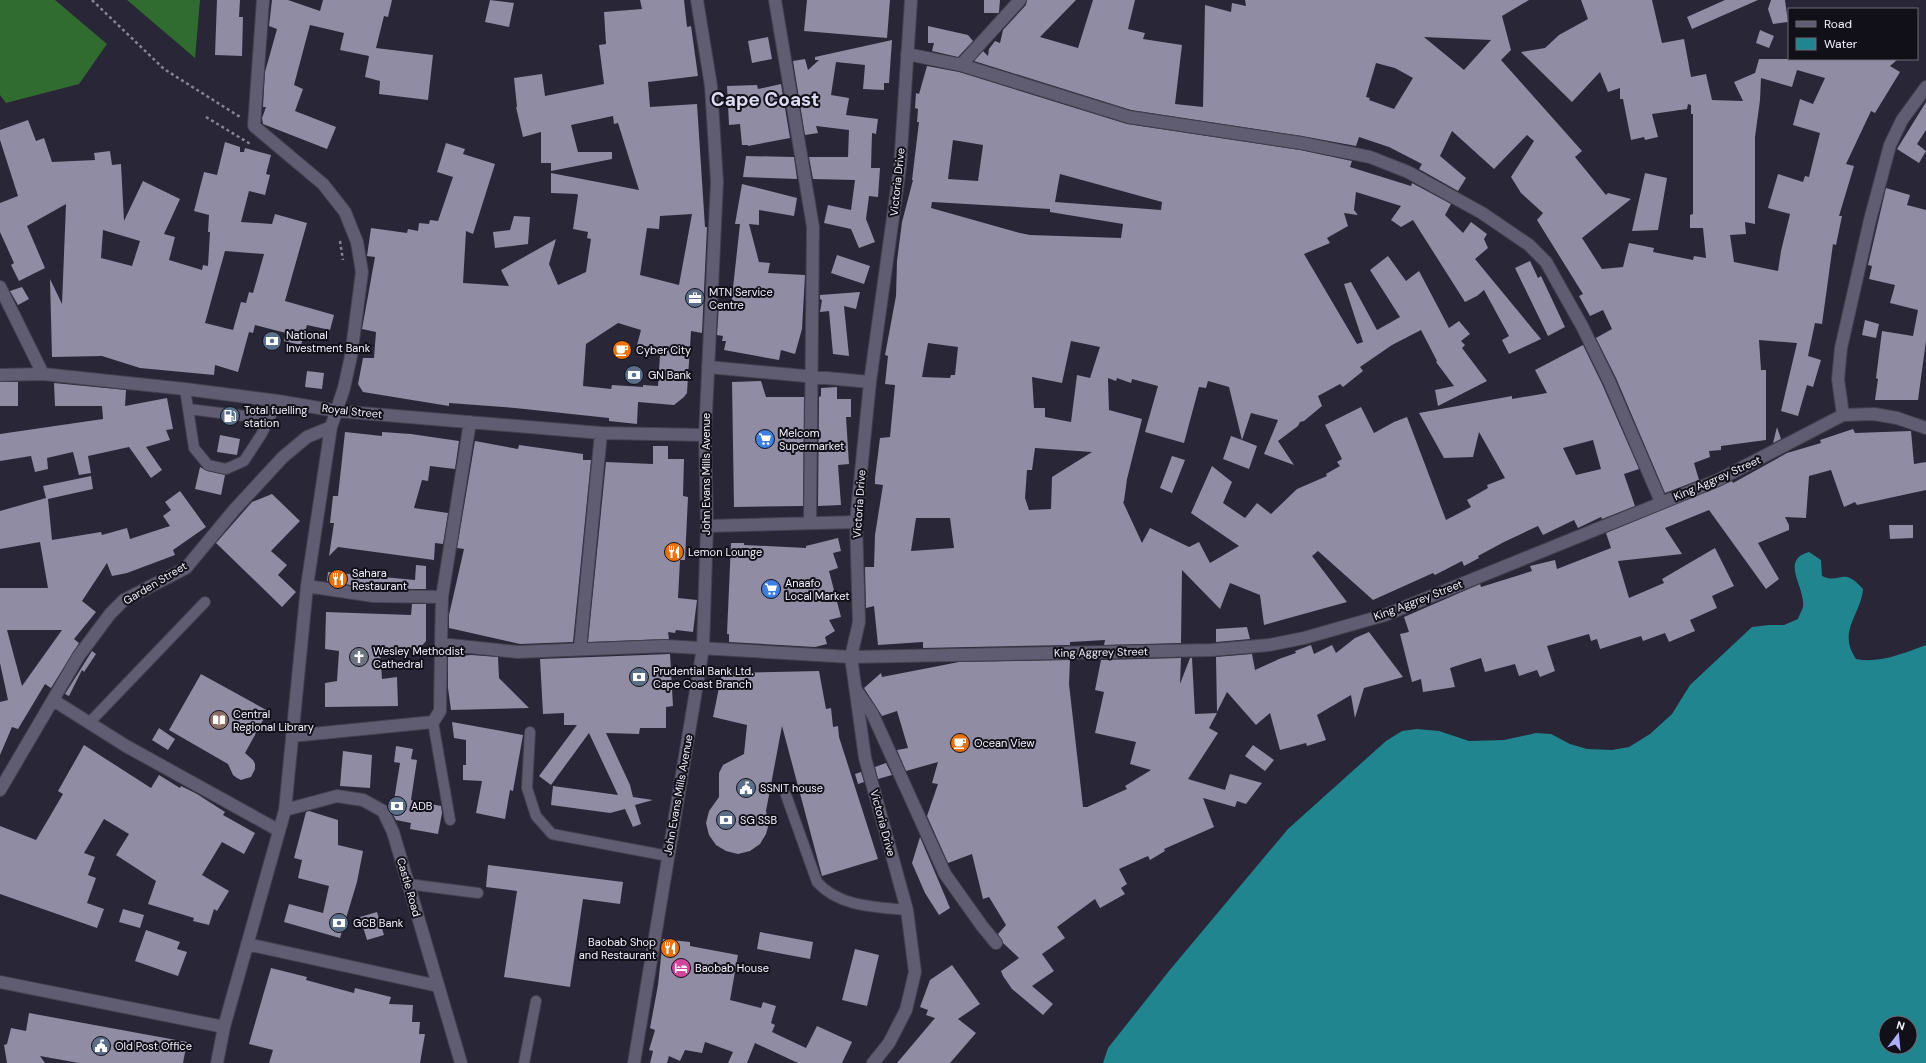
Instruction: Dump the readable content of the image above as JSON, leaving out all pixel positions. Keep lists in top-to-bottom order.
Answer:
{
  "streets": {
    "street": [
      "Victoria Drive",
      "Royal Street",
      "John Evans Mills Avenue",
      "King Aggrey Street",
      "Garden Street",
      "Castle Road"
    ]
  },
  "crossings": [
    ["Victoria Drive", "King Aggrey Street"],
    ["Royal Street", "John Evans Mills Avenue"],
    ["John Evans Mills Avenue", "King Aggrey Street"]
  ],
  "districts": ["Cape Coast"],
  "places": {
    "office": ["MTN Service Centre"],
    "bank": [
      "National Investment Bank",
      "GN Bank",
      "Prudential Bank Ltd. Cape Coast Branch",
      "ADB",
      "SG SSB",
      "GCB Bank"
    ],
    "cafe": ["Cyber City", "Ocean View"],
    "fuel station": ["Total fuelling station"],
    "supermarket": ["Melcom Supermarket", "Anaafo Local Market"],
    "restaurant": ["Lemon Lounge", "Sahara Restaurant", "Baobab Shop and Restaurant"],
    "church": ["Wesley Methodist Cathedral"],
    "library": ["Central Regional Library"],
    "public building": ["SSNIT house", "Old Post Office"],
    "hotel": ["Baobab House"]
  },
  "legend": ["Road", "Water"],
  "north": "top"
}
